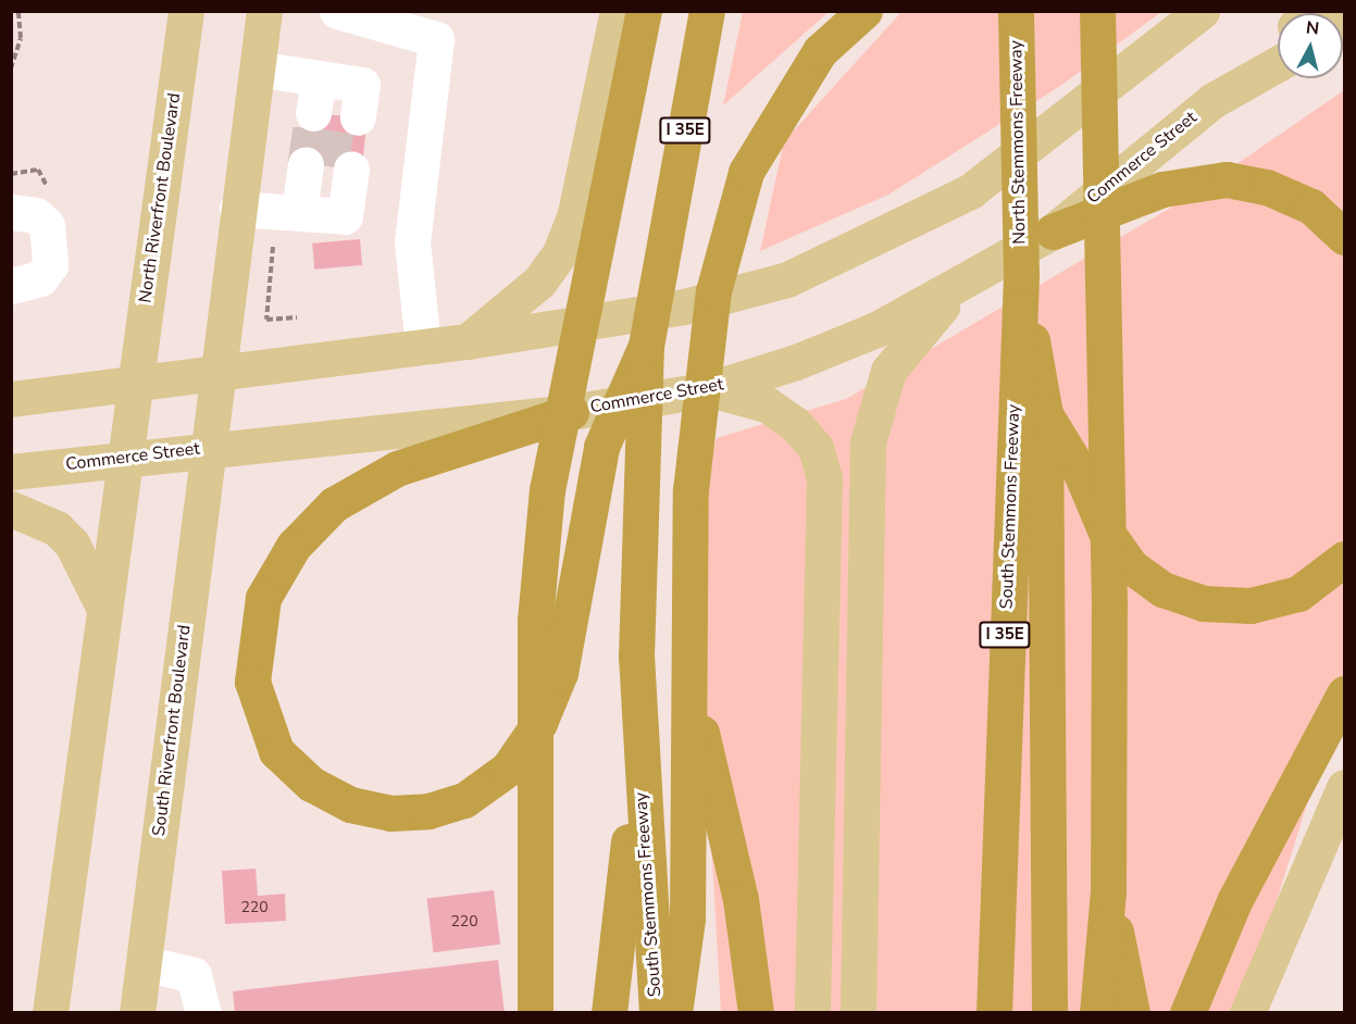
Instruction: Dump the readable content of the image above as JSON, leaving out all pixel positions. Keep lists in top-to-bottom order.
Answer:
{
  "streets": {
    "highway": ["I 35E", "North Stemmons Freeway", "South Stemmons Freeway"],
    "main road": ["Commerce Street", "North Riverfront Boulevard", "South Riverfront Boulevard"]
  },
  "crossings": [
    ["I 35E", "South Stemmons Freeway"],
    ["North Stemmons Freeway", "South Stemmons Freeway"],
    ["Commerce Street", "North Riverfront Boulevard"],
    ["Commerce Street", "South Riverfront Boulevard"]
  ],
  "house_numbers": ["220", "220"],
  "north": "top"
}
